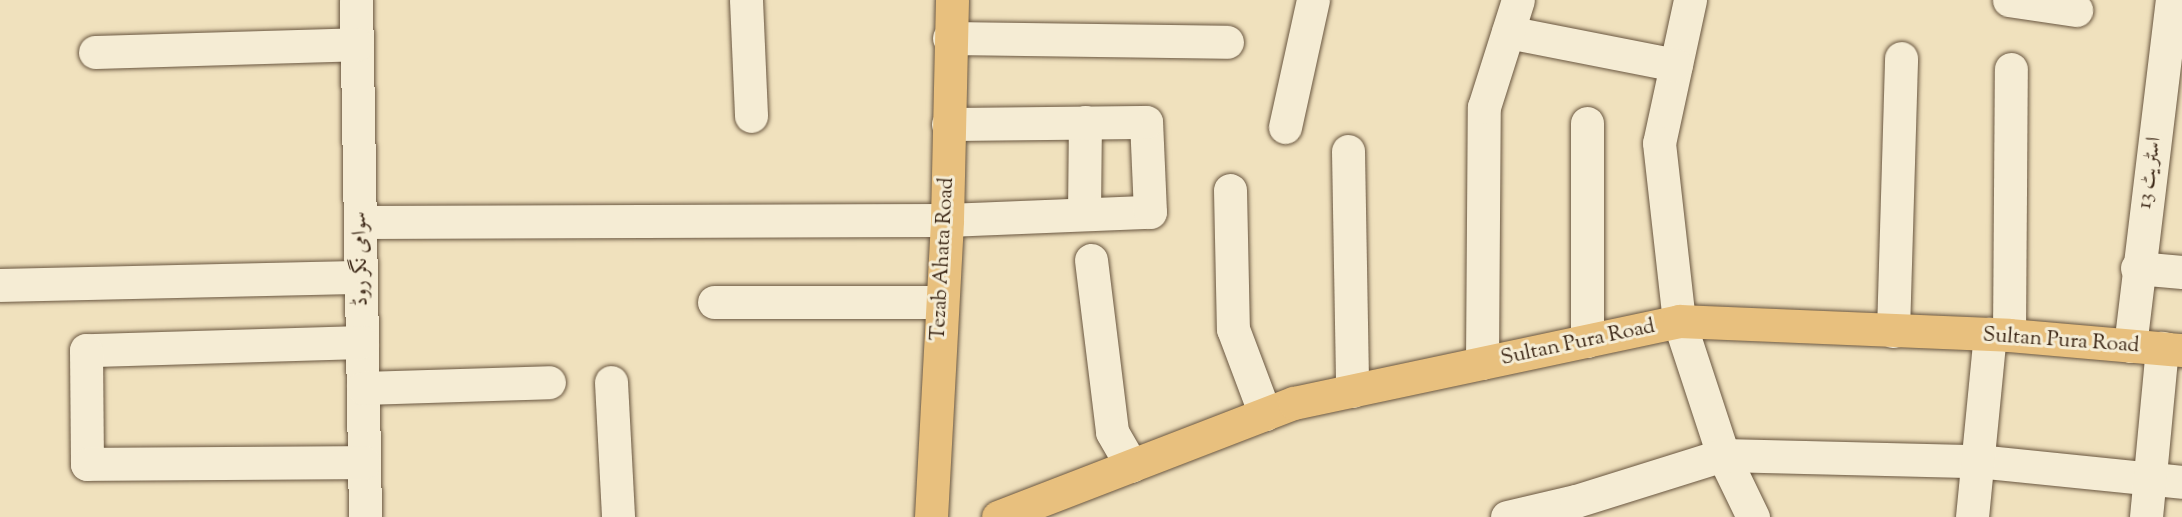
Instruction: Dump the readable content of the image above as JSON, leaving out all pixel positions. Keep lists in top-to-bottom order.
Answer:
{
  "streets": {
    "main road": ["Tezab Ahata Road", "Sultan Pura Road"],
    "street": ["اسٹریٹ 13", "سوامی نگر روڈ"]
  },
  "crossings": [
    ["اسٹریٹ 13", "Sultan Pura Road"]
  ]
}
